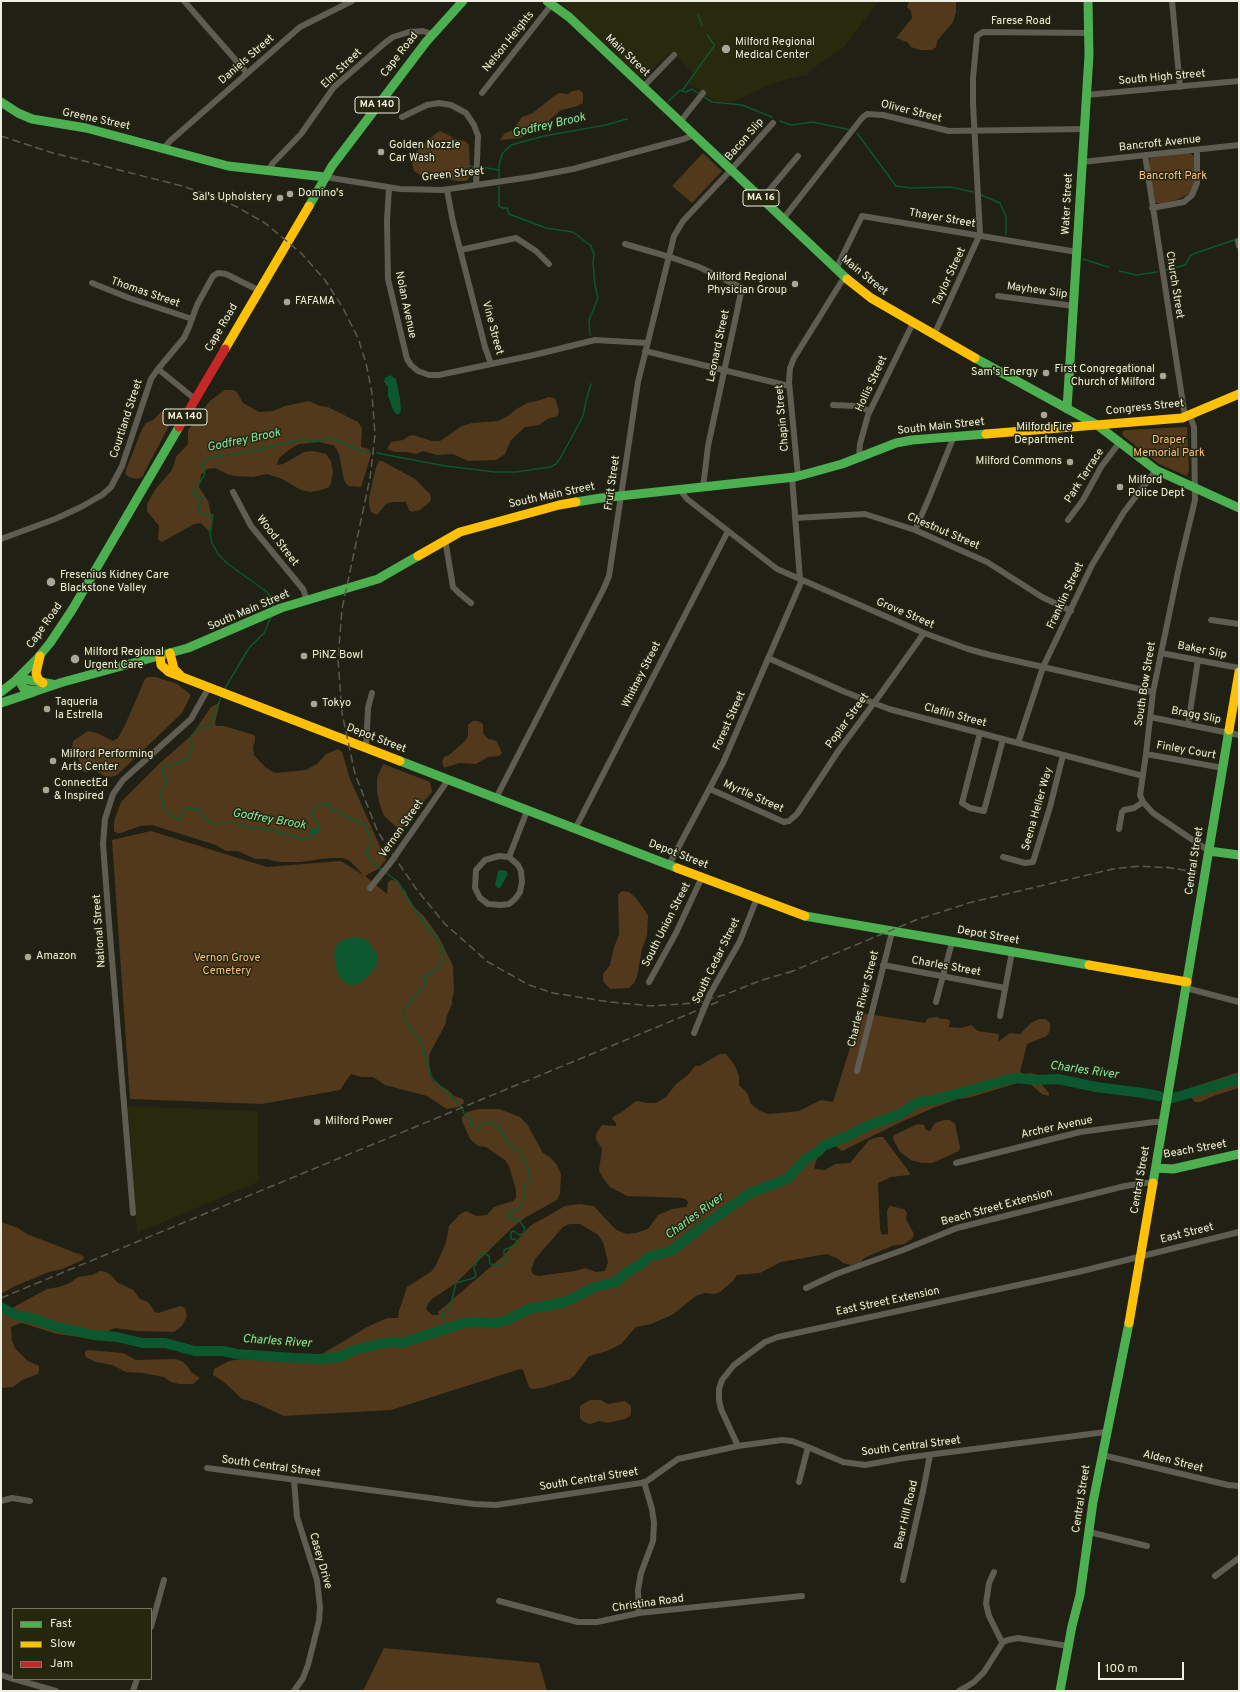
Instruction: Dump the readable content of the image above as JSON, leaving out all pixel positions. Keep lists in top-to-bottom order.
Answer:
{
  "streets": {
    "main road": [
      "Cape Road",
      "Main Street",
      "MA 140",
      "Greene Street",
      "Green Street",
      "MA 16",
      "Water Street",
      "Congress Street",
      "South Main Street",
      "Depot Street",
      "Central Street",
      "Beach Street"
    ],
    "street": [
      "Farese Road",
      "Nelson Heights",
      "Daniels Street",
      "Elm Street",
      "South High Street",
      "Oliver Street",
      "Bacon Slip",
      "Bancroft Avenue",
      "Thayer Street",
      "Taylor Street",
      "Church Street",
      "Mayhew Slip",
      "Thomas Street",
      "Nolan Avenue",
      "Vine Street",
      "Leonard Street",
      "Hollis Street",
      "Chapin Street",
      "Courtland Street",
      "Park Terrace",
      "Fruit Street",
      "Chestnut Street",
      "Wood Street",
      "Franklin Street",
      "Grove Street",
      "Baker Slip",
      "Whitney Street",
      "South Bow Street",
      "Claflin Street",
      "Bragg Slip",
      "Forest Street",
      "Poplar Street",
      "Finley Court",
      "Myrtle Street",
      "Seena Heller Way",
      "Vernon Street",
      "South Union Street",
      "National Street",
      "South Cedar Street",
      "Charles Street",
      "Charles River Street",
      "Archer Avenue",
      "Beach Street Extension",
      "East Street",
      "East Street Extension",
      "South Central Street",
      "Alden Street",
      "Bear Hill Road",
      "Casey Drive",
      "Christina Road"
    ]
  },
  "crossings": [
    ["Farese Road", "Oliver Street"],
    ["Farese Road", "Water Street"],
    ["Farese Road", "Taylor Street"],
    ["Nelson Heights", "Main Street"],
    ["Cape Road", "Elm Street"],
    ["Cape Road", "MA 140"],
    ["Cape Road", "Green Street"],
    ["Cape Road", "Courtland Street"],
    ["Cape Road", "South Main Street"],
    ["Main Street", "Oliver Street"],
    ["Main Street", "Bacon Slip"],
    ["Main Street", "Green Street"],
    ["Main Street", "Water Street"],
    ["Main Street", "Thayer Street"],
    ["Main Street", "Taylor Street"],
    ["Main Street", "Church Street"],
    ["Main Street", "Hollis Street"],
    ["Main Street", "Congress Street"],
    ["Main Street", "Chapin Street"],
    ["Main Street", "South Main Street"],
    ["Main Street", "Park Terrace"],
    ["Main Street", "Fruit Street"],
    ["Main Street", "Franklin Street"],
    ["Main Street", "South Bow Street"],
    ["Daniels Street", "Greene Street"],
    ["Elm Street", "Green Street"],
    ["South High Street", "Water Street"],
    ["MA 140", "South Main Street"],
    ["Oliver Street", "Water Street"],
    ["Oliver Street", "Taylor Street"],
    ["Greene Street", "Green Street"],
    ["Bacon Slip", "Fruit Street"],
    ["Bancroft Avenue", "Water Street"],
    ["Bancroft Avenue", "Church Street"],
    ["Green Street", "Nolan Avenue"],
    ["Green Street", "Vine Street"],
    ["Water Street", "Thayer Street"],
    ["Water Street", "Mayhew Slip"],
    ["Thayer Street", "Taylor Street"],
    ["Church Street", "Congress Street"],
    ["Church Street", "South Bow Street"],
    ["Thomas Street", "Courtland Street"],
    ["Nolan Avenue", "Vine Street"],
    ["Vine Street", "Fruit Street"],
    ["Leonard Street", "South Main Street"],
    ["Leonard Street", "Fruit Street"],
    ["Hollis Street", "South Main Street"],
    ["Congress Street", "South Main Street"],
    ["Chapin Street", "South Main Street"],
    ["Chapin Street", "Forest Street"],
    ["South Main Street", "Fruit Street"],
    ["South Main Street", "Wood Street"],
    ["South Main Street", "Grove Street"],
    ["South Main Street", "Forest Street"],
    ["South Main Street", "Depot Street"],
    ["Fruit Street", "Depot Street"],
    ["Chestnut Street", "Franklin Street"],
    ["Chestnut Street", "Forest Street"],
    ["Franklin Street", "Grove Street"],
    ["Franklin Street", "Claflin Street"],
    ["Grove Street", "Whitney Street"],
    ["Grove Street", "South Bow Street"],
    ["Grove Street", "Forest Street"],
    ["Grove Street", "Poplar Street"],
    ["Baker Slip", "South Bow Street"],
    ["Whitney Street", "Depot Street"],
    ["South Bow Street", "Claflin Street"],
    ["South Bow Street", "Bragg Slip"],
    ["South Bow Street", "Finley Court"],
    ["Claflin Street", "Forest Street"],
    ["Claflin Street", "Poplar Street"],
    ["Claflin Street", "Seena Heller Way"],
    ["Bragg Slip", "Central Street"],
    ["Forest Street", "Depot Street"],
    ["Forest Street", "Myrtle Street"],
    ["Poplar Street", "Myrtle Street"],
    ["Depot Street", "Vernon Street"],
    ["Depot Street", "Central Street"],
    ["Depot Street", "South Union Street"],
    ["Depot Street", "National Street"],
    ["Depot Street", "South Cedar Street"],
    ["Depot Street", "Charles River Street"],
    ["Finley Court", "Central Street"],
    ["Central Street", "Archer Avenue"],
    ["Central Street", "Beach Street"],
    ["Central Street", "Beach Street Extension"],
    ["Central Street", "East Street"],
    ["Central Street", "East Street Extension"],
    ["Central Street", "South Central Street"],
    ["Central Street", "Alden Street"],
    ["Charles Street", "Charles River Street"],
    ["East Street", "East Street Extension"],
    ["East Street Extension", "South Central Street"],
    ["South Central Street", "Bear Hill Road"],
    ["South Central Street", "Casey Drive"]
  ],
  "water": ["Godfrey Brook", "Charles River"],
  "parks": ["Bancroft Park", "Draper Memorial Park", "Vernon Grove Cemetery"],
  "places": [
    "Milford Regional Medical Center",
    "Golden Nozzle Car Wash",
    "Domino's",
    "Sal's Upholstery",
    "Milford Regional Physician Group",
    "FAFAMA",
    "Sam's Energy",
    "First Congregational Church of Milford",
    "Milford Fire Department",
    "Milford Commons",
    "Milford Police Dept",
    "Fresenius Kidney Care Blackstone Valley",
    "PiNZ Bowl",
    "Milford Regional Urgent Care",
    "Tokyo",
    "Taqueria la Estrella",
    "Milford Performing Arts Center",
    "ConnectEd & Inspired",
    "Amazon",
    "Milford Power"
  ],
  "legend": ["Fast", "Slow", "Jam"],
  "scale_bar": "100 m"
}
